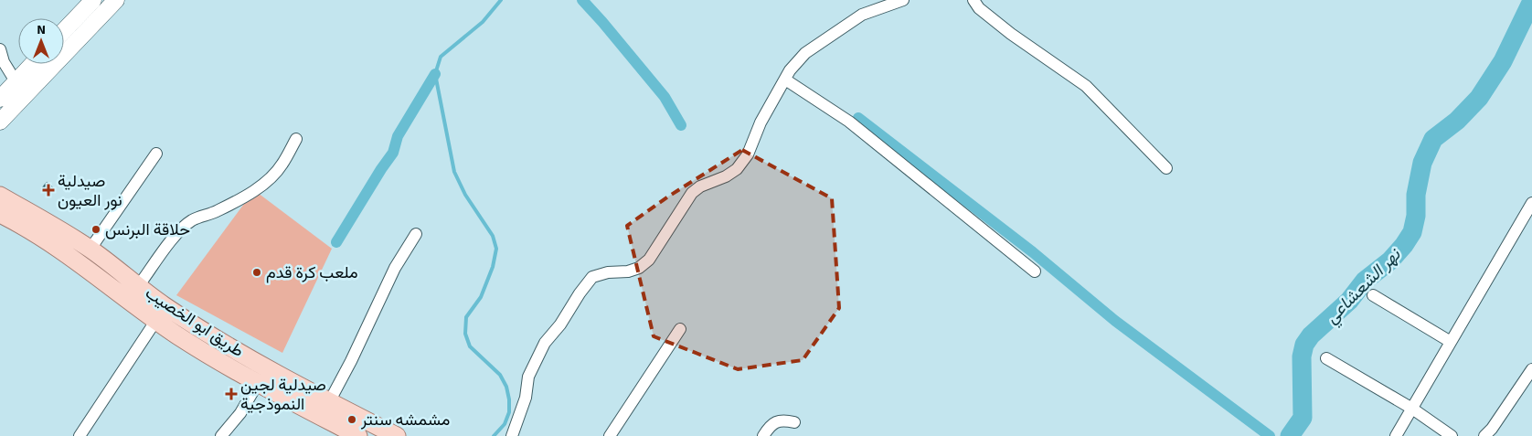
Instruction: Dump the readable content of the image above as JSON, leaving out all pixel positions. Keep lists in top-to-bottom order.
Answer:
{
  "streets": {
    "main road": ["طريق ابو الخصيب"]
  },
  "water": ["نهر الشعشاعي"],
  "places": {
    "health": ["صيدلية نور العيون", "صيدلية لجين النموذجية"],
    "other": ["حلاقة البرنس", "ملعب كرة قدم", "مشمشه سنتر"]
  },
  "north": "top"
}
